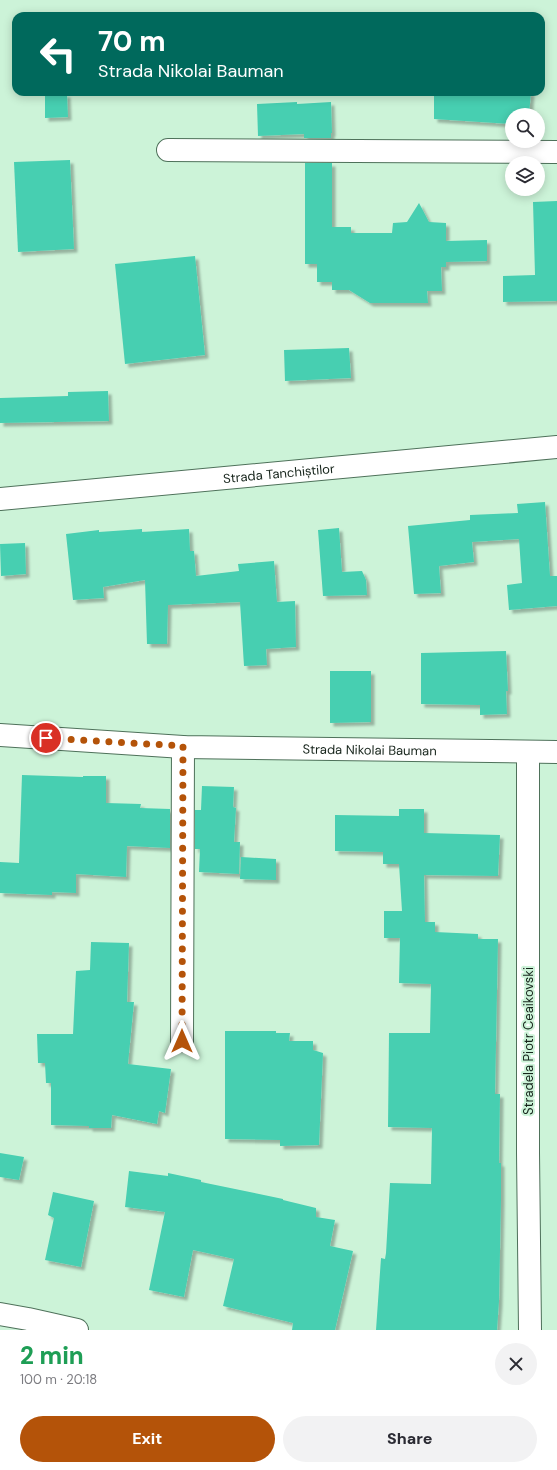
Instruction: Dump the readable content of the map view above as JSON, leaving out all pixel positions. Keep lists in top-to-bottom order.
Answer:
{
  "streets": {
    "street": ["Strada Tanchiștilor", "Strada Nikolai Bauman", "Stradela Piotr Ceaikovski"]
  },
  "crossings": [
    ["Strada Nikolai Bauman", "Stradela Piotr Ceaikovski"]
  ],
  "page": {
    "turn": ["70 m", "Strada Nikolai Bauman"],
    "heading": ["2 min", "100 m · 20:18"],
    "buttons": ["Exit", "Share"]
  }
}
